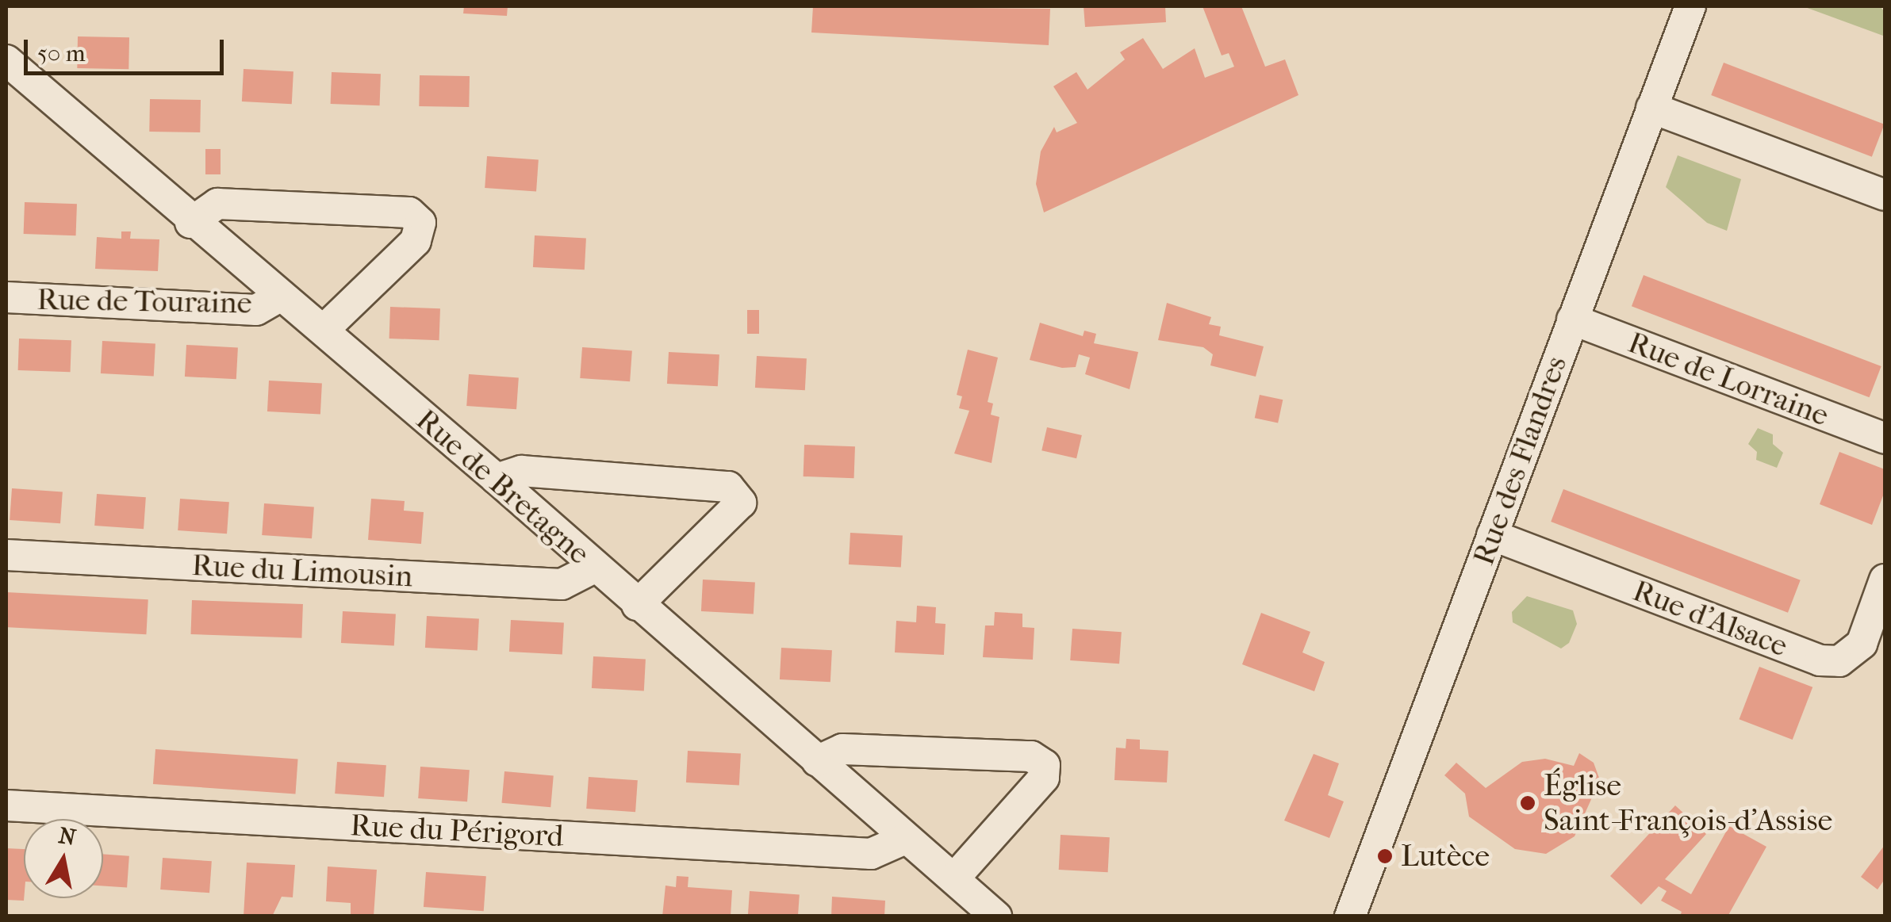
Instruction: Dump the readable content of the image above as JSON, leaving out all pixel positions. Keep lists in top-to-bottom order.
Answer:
{
  "streets": {
    "street": [
      "Rue de Touraine",
      "Rue de Lorraine",
      "Rue des Flandres",
      "Rue de Bretagne",
      "Rue du Limousin",
      "Rue d'Alsace",
      "Rue du Périgord"
    ]
  },
  "crossings": [
    ["Rue de Touraine", "Rue de Bretagne"],
    ["Rue de Lorraine", "Rue des Flandres"],
    ["Rue des Flandres", "Rue d'Alsace"],
    ["Rue de Bretagne", "Rue du Limousin"],
    ["Rue de Bretagne", "Rue du Périgord"]
  ],
  "places": ["Église Saint-François-d'Assise", "Lutèce"],
  "scale_bar": "50 m",
  "north": "top"
}
